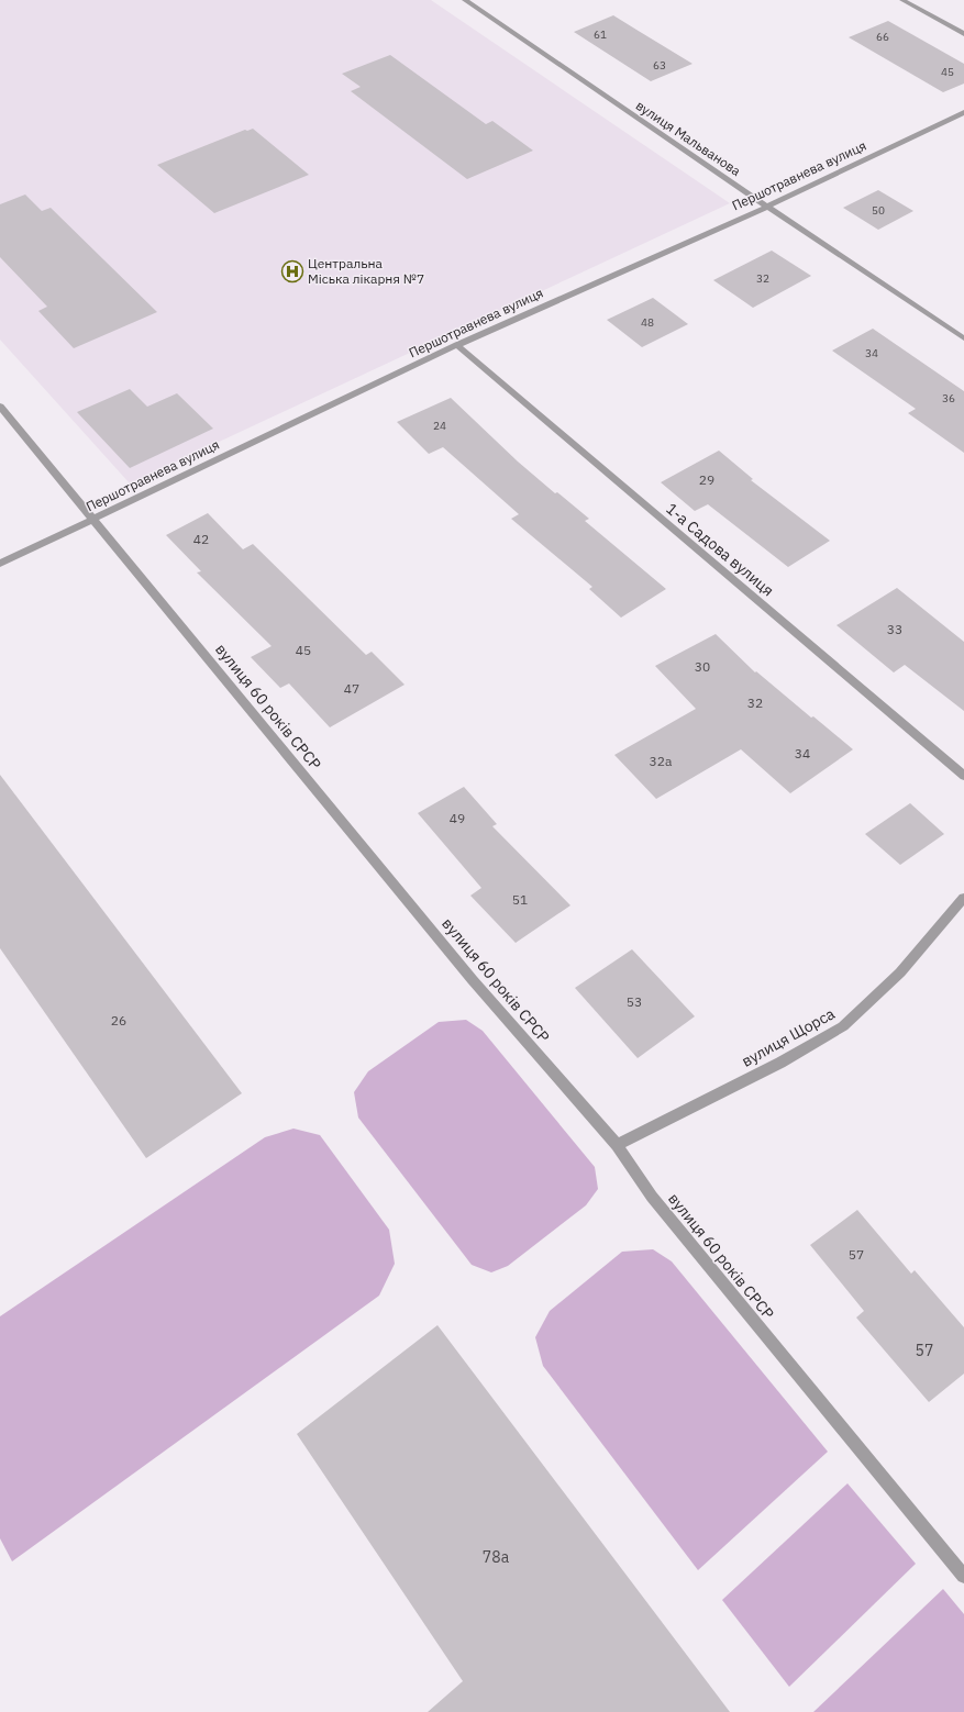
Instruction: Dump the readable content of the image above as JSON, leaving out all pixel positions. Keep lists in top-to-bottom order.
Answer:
{
  "streets": {
    "street": [
      "вулиця Мальванова",
      "Першотравнева вулиця",
      "1-а Садова вулиця",
      "вулиця 60 років СРСР",
      "вулиця Щорса"
    ]
  },
  "crossings": [
    ["вулиця Мальванова", "Першотравнева вулиця"],
    ["Першотравнева вулиця", "1-а Садова вулиця"],
    ["Першотравнева вулиця", "вулиця 60 років СРСР"],
    ["вулиця 60 років СРСР", "вулиця Щорса"]
  ],
  "places": {
    "hospital": ["Центральна Міська лікарня №7"]
  },
  "house_numbers": [
    "61",
    "66",
    "63",
    "45",
    "50",
    "32",
    "48",
    "34",
    "36",
    "24",
    "29",
    "42",
    "33",
    "45",
    "30",
    "47",
    "32",
    "34",
    "32а",
    "49",
    "51",
    "53",
    "26",
    "57",
    "57",
    "78а"
  ]
}
